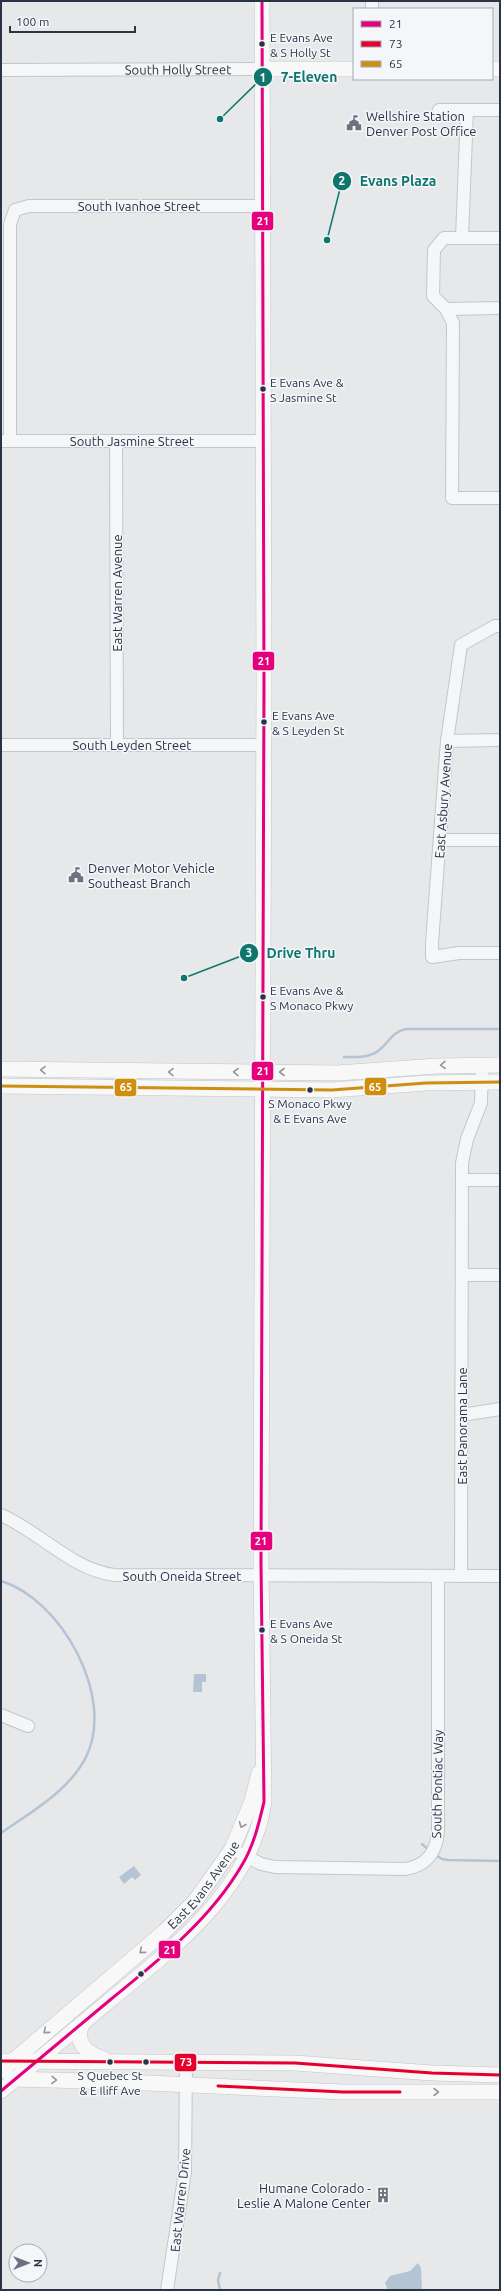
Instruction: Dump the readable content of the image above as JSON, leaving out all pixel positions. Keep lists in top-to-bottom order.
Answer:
{
  "streets": {
    "main road": ["South Holly Street", "East Evans Avenue"],
    "street": [
      "South Ivanhoe Street",
      "South Jasmine Street",
      "East Warren Avenue",
      "South Leyden Street",
      "East Asbury Avenue",
      "East Panorama Lane",
      "South Oneida Street",
      "South Pontiac Way",
      "East Warren Drive"
    ]
  },
  "crossings": [
    ["South Holly Street", "East Evans Avenue"],
    ["South Ivanhoe Street", "South Jasmine Street"],
    ["South Ivanhoe Street", "East Evans Avenue"],
    ["South Jasmine Street", "East Warren Avenue"],
    ["South Jasmine Street", "East Evans Avenue"],
    ["East Warren Avenue", "South Leyden Street"],
    ["South Leyden Street", "East Evans Avenue"],
    ["East Panorama Lane", "South Oneida Street"],
    ["South Oneida Street", "South Pontiac Way"],
    ["South Oneida Street", "East Evans Avenue"],
    ["South Pontiac Way", "East Evans Avenue"]
  ],
  "places": {
    "other": [
      "E Evans Ave & S Holly St",
      "7-Eleven",
      "Evans Plaza",
      "E Evans Ave & S Jasmine St",
      "E Evans Ave & S Leyden St",
      "Drive Thru",
      "E Evans Ave & S Monaco Pkwy",
      "S Monaco Pkwy & E Evans Ave",
      "E Evans Ave & S Oneida St",
      "S Quebec St & E Iliff Ave"
    ],
    "public building": ["Wellshire Station Denver Post Office", "Denver Motor Vehicle Southeast Branch"],
    "building": ["Humane Colorado - Leslie A Malone Center"]
  },
  "lines": ["transit line 21", "transit line 65", "transit line 73"],
  "legend": ["21", "73", "65"],
  "scale_bar": "100 m",
  "north": "right"
}
